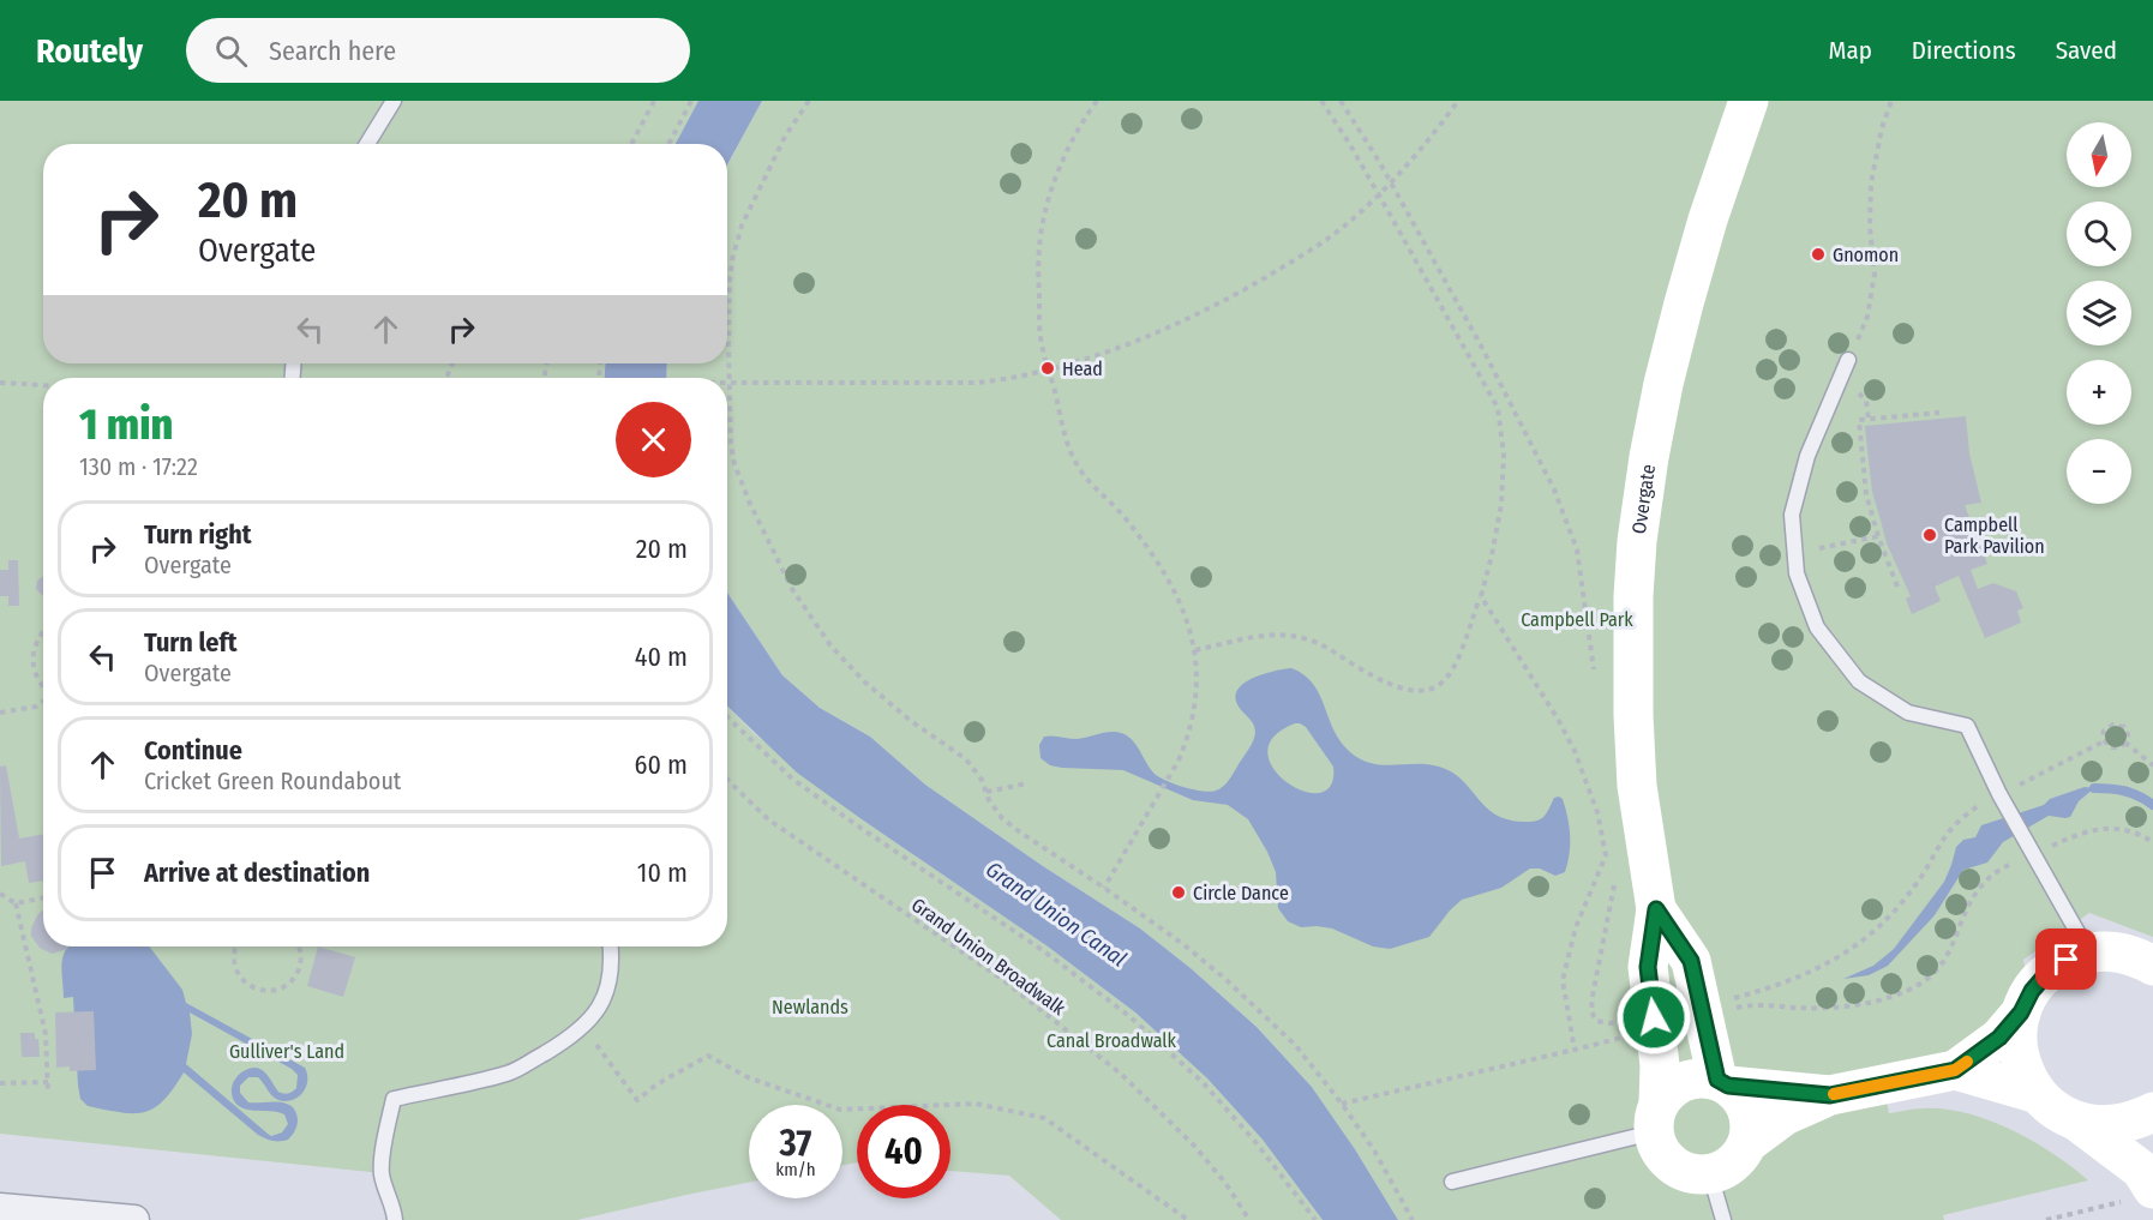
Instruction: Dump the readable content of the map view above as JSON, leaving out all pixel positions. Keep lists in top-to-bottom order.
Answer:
{
  "streets": {
    "street": ["Overgate"],
    "path": ["Grand Union Broadwalk"]
  },
  "water": ["Grand Union Canal"],
  "parks": [
    "Campbell Park",
    "Newlands",
    "Canal Broadwalk",
    "Gulliver's Land"
  ],
  "places": [
    "Gnomon",
    "Head",
    "Campbell Park Pavilion",
    "Circle Dance"
  ],
  "north": "bottom",
  "page": {
    "header": "Routely",
    "search": "Search here",
    "nav": ["Map", "Directions", "Saved"],
    "map_buttons": ["+", "−"],
    "turn": ["20 m", "Overgate"],
    "heading": ["1 min", "130 m · 17:22"],
    "list": [
      {
        "name": "Turn right",
        "note": "Overgate",
        "value": "20 m"
      },
      {
        "name": "Turn left",
        "note": "Overgate",
        "value": "40 m"
      },
      {
        "name": "Continue",
        "note": "Cricket Green Roundabout",
        "value": "60 m"
      },
      {
        "name": "Arrive at destination",
        "value": "10 m"
      }
    ],
    "speed": "37 km/h",
    "limit": "40"
  }
}
